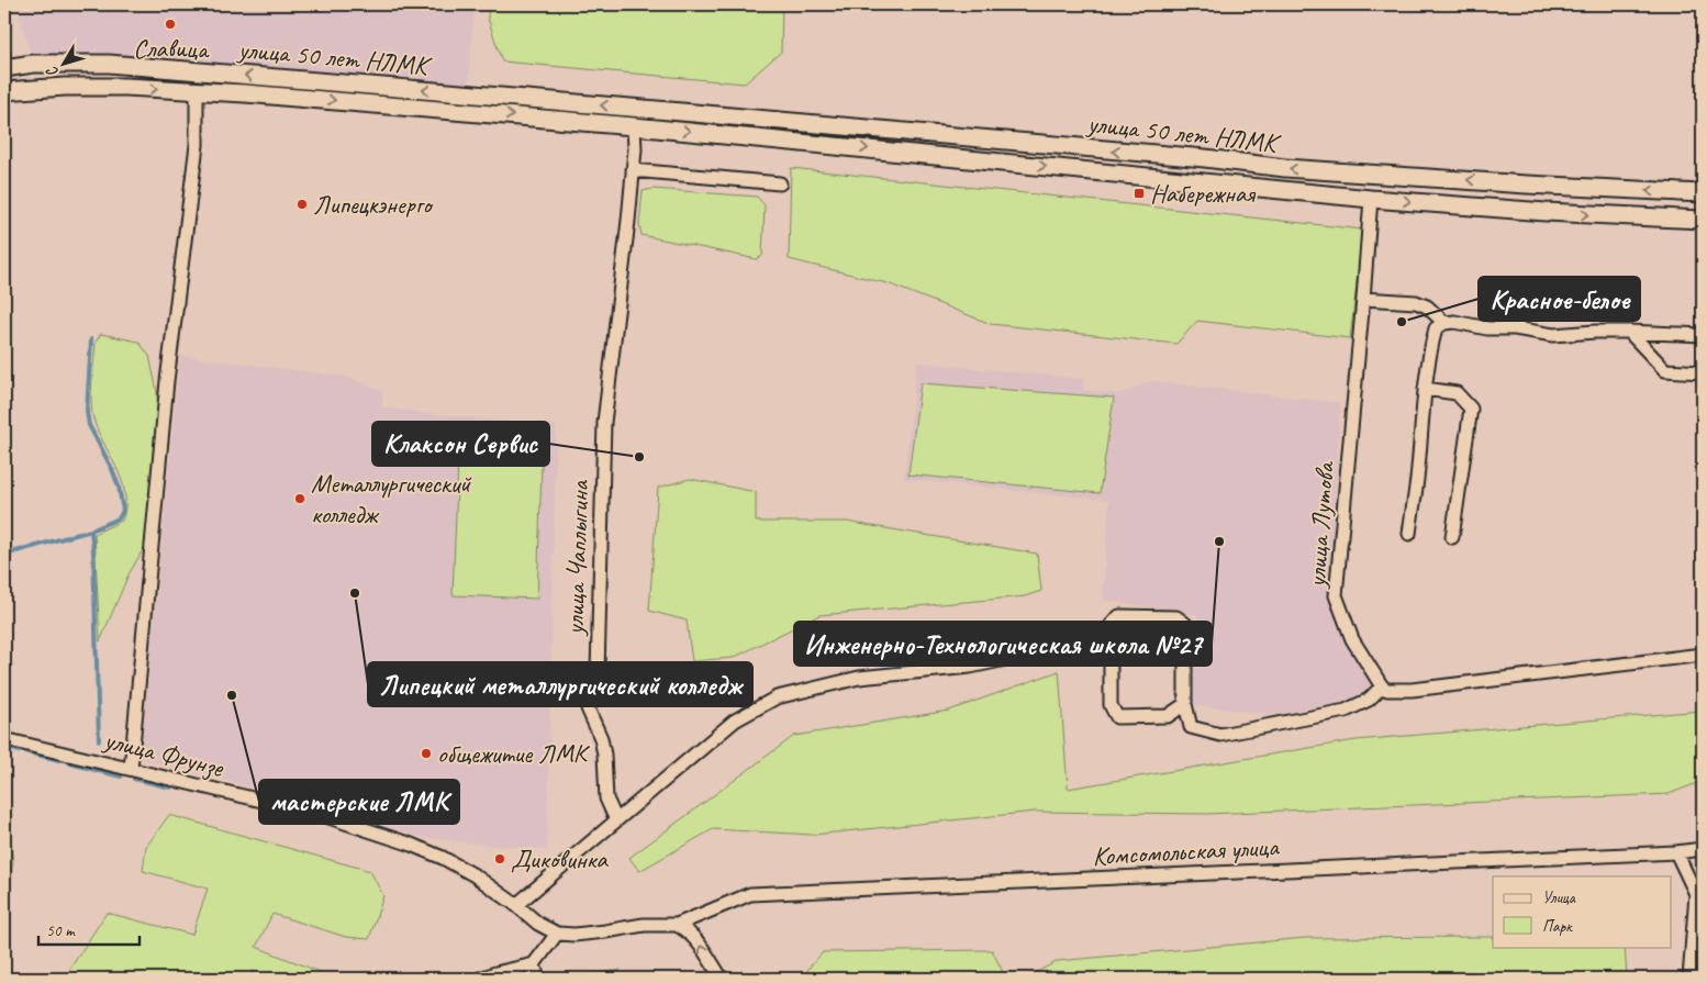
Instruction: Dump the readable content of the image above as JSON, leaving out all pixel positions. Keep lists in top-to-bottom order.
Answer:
{
  "streets": {
    "main road": ["улица 50 лет НЛМК"],
    "street": [
      "улица Лутова",
      "улица Чаплыгина",
      "улица Фрунзе",
      "Комсомольская улица"
    ]
  },
  "crossings": [
    ["улица 50 лет НЛМК", "улица Лутова"],
    ["улица 50 лет НЛМК", "улица Чаплыгина"]
  ],
  "places": {
    "other": [
      "Славица",
      "Липецкэнерго",
      "Красное-белое",
      "Клаксон Сервис",
      "Металлургический колледж",
      "Инженерно-Технологическая школа №27",
      "Липецкий металлургический колледж",
      "мастерские ЛМК",
      "общежитие ЛМК",
      "Диковинка"
    ],
    "transit": ["Набережная"]
  },
  "legend": ["Улица", "Парк"],
  "scale_bar": "50 m",
  "north": "bottom left"
}
